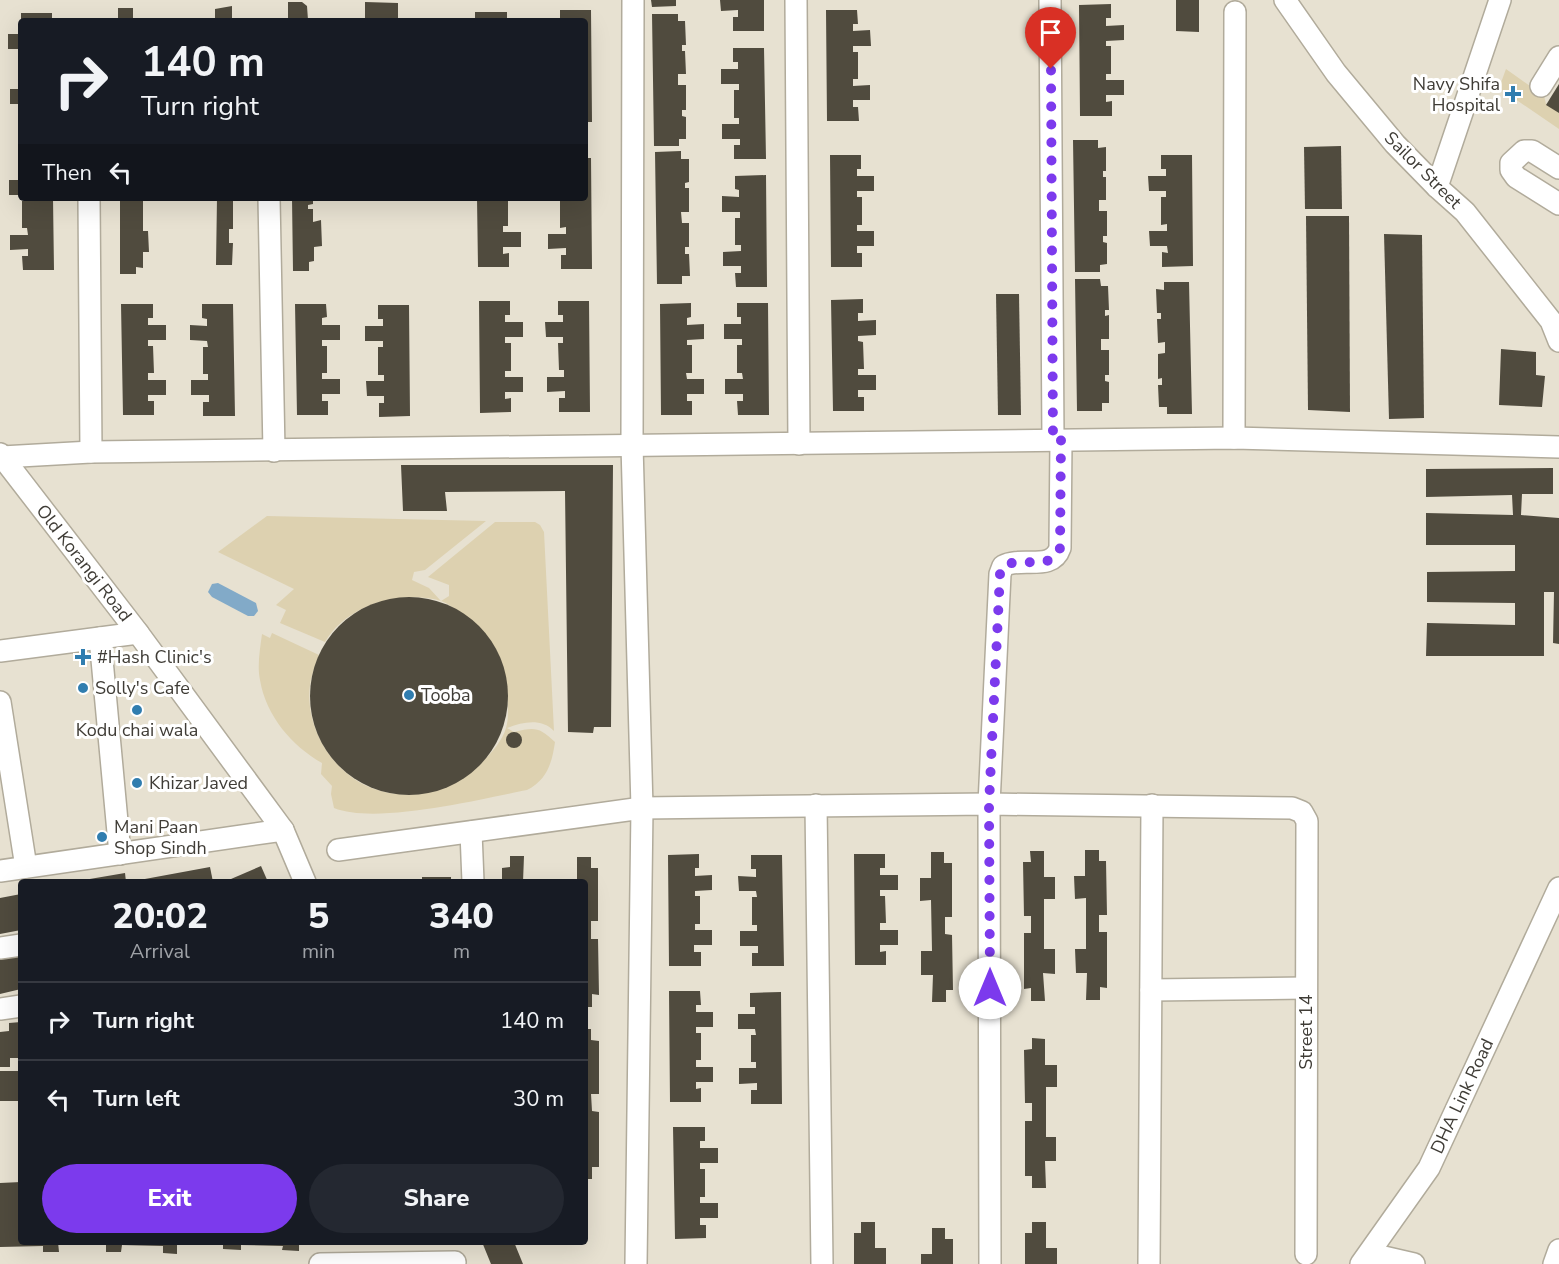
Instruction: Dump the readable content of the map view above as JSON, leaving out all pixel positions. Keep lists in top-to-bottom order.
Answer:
{
  "streets": {
    "street": [
      "Sailor Street",
      "Old Korangi Road",
      "Street 14",
      "DHA Link Road"
    ]
  },
  "places": {
    "health": ["Navy Shifa Hospital", "#Hash Clinic's"],
    "other": [
      "Solly's Cafe",
      "Tooba",
      "Kodu chai wala",
      "Khizar Javed",
      "Mani Paan Shop Sindh"
    ]
  },
  "page": {
    "turn": ["140 m", "Turn right"],
    "then": "Then",
    "eta": [
      "20:02",
      "Arrival",
      "5",
      "min",
      "340",
      "m"
    ],
    "list": [
      {
        "name": "Turn right",
        "value": "140 m"
      },
      {
        "name": "Turn left",
        "value": "30 m"
      }
    ],
    "buttons": ["Exit", "Share"]
  }
}
